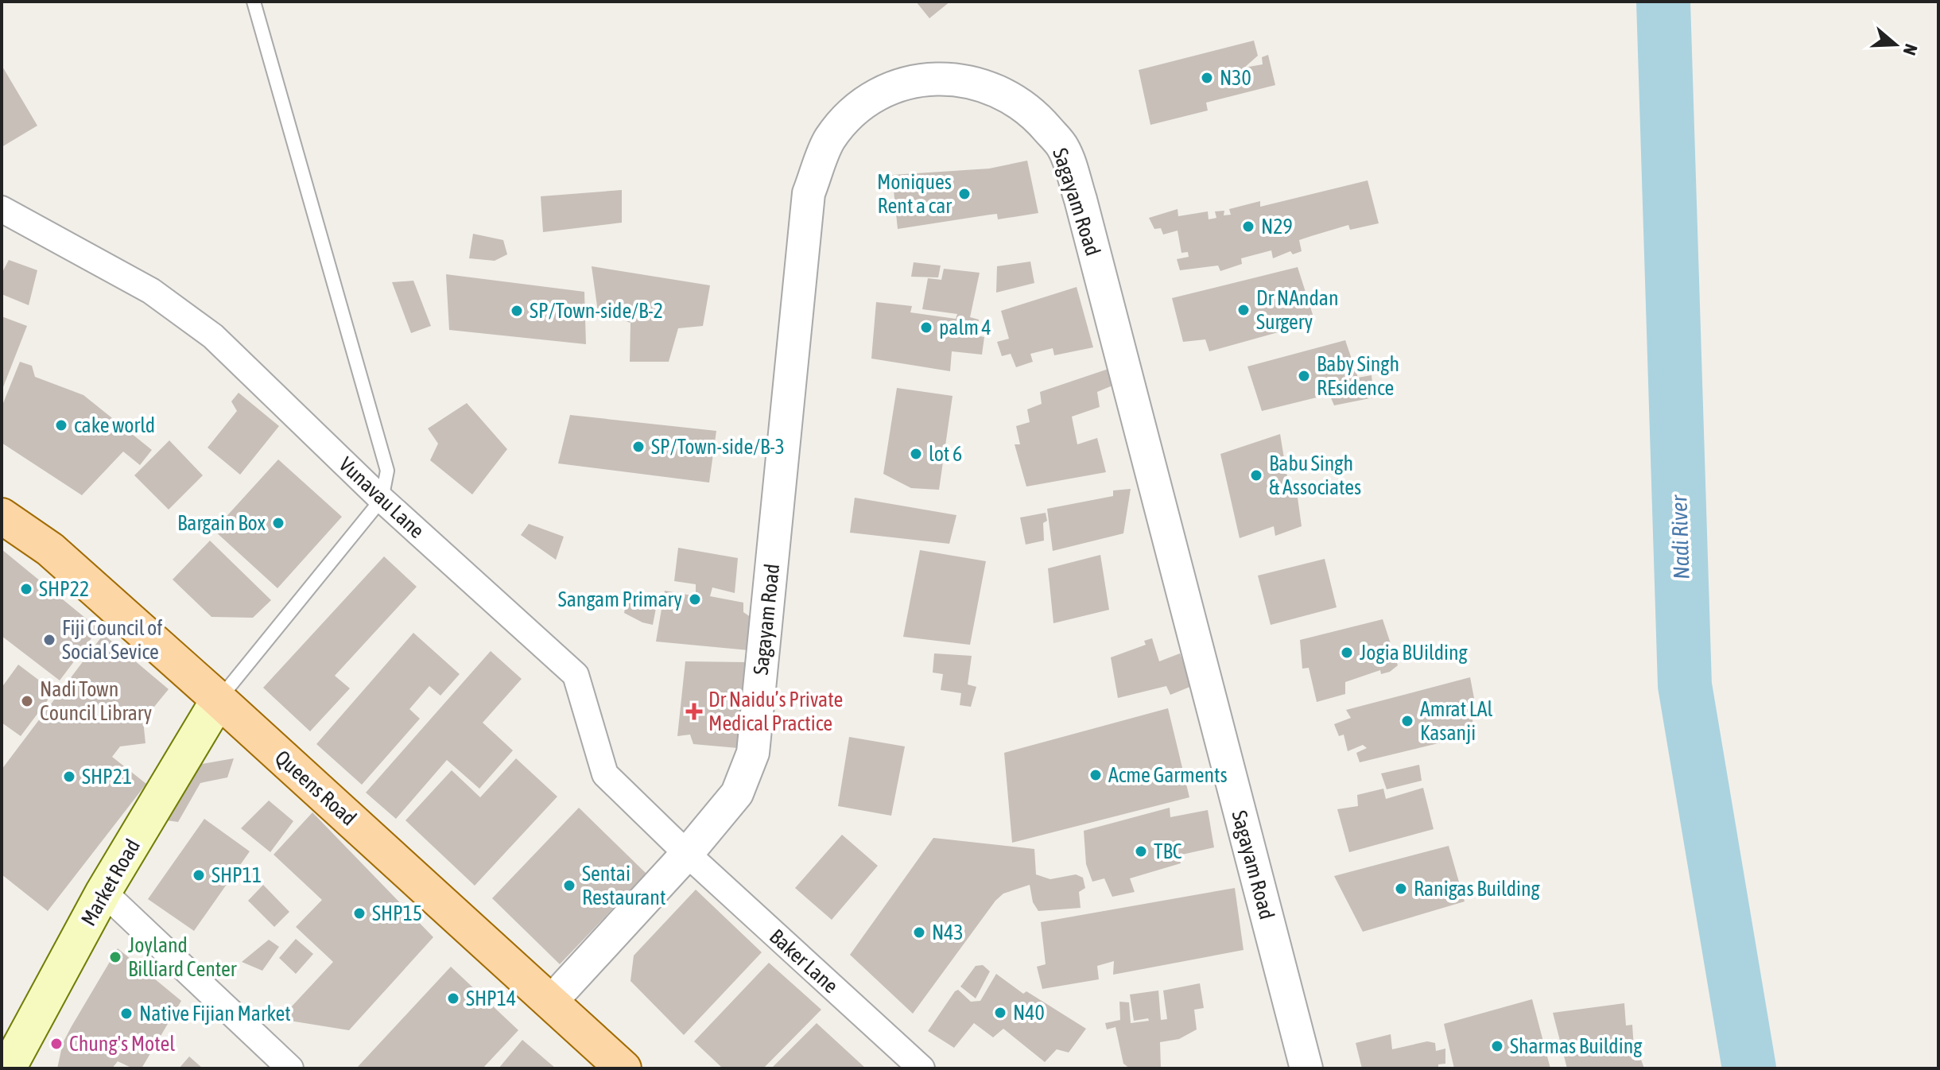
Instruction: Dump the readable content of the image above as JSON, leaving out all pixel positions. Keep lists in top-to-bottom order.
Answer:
{
  "streets": {
    "main road": ["Queens Road", "Market Road"],
    "street": ["Sagayam Road", "Vunavau Lane", "Baker Lane"]
  },
  "crossings": [
    ["Sagayam Road", "Vunavau Lane"],
    ["Sagayam Road", "Queens Road"],
    ["Sagayam Road", "Baker Lane"],
    ["Vunavau Lane", "Baker Lane"],
    ["Queens Road", "Market Road"]
  ],
  "water": ["Nadi River"],
  "places": {
    "other": [
      "N30",
      "Moniques Rent a car",
      "N29",
      "Dr NAndan Surgery",
      "SP/Town-side/B-2",
      "palm 4",
      "Baby Singh REsidence",
      "cake world",
      "SP/Town-side/B-3",
      "lot 6",
      "Babu Singh & Associates",
      "Bargain Box",
      "SHP22",
      "Sangam Primary",
      "Fiji Council of Social Sevice",
      "Jogia BUilding",
      "Nadi Town Council Library",
      "Amrat LAl Kasanji",
      "Acme Garments",
      "SHP21",
      "TBC",
      "SHP11",
      "Sentai Restaurant",
      "Ranigas Building",
      "SHP15",
      "N43",
      "Joyland Billiard Center",
      "SHP14",
      "N40",
      "Native Fijian Market",
      "Chung's Motel",
      "Sharmas Building"
    ],
    "health": ["Dr Naidu’s Private Medical Practice"]
  },
  "north": "right"
}
